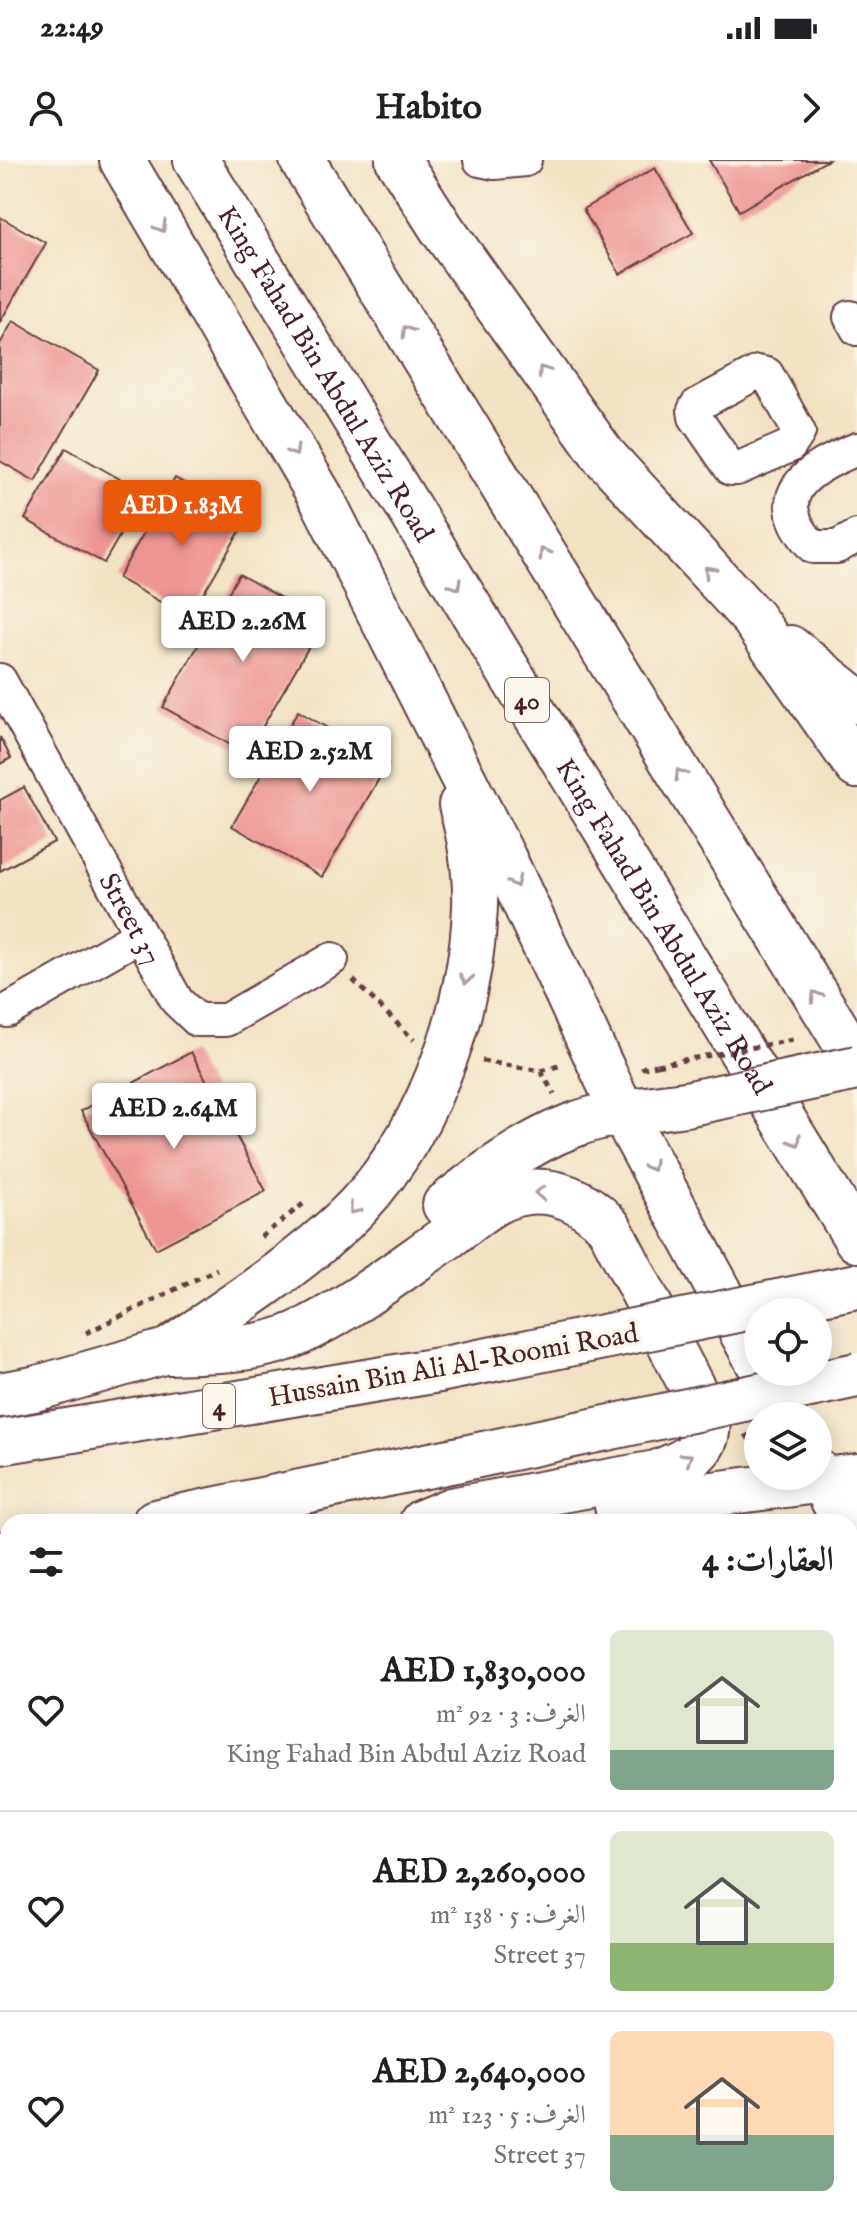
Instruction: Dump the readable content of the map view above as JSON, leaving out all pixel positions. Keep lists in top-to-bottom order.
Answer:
{
  "streets": {
    "highway": [
      "King Fahad Bin Abdul Aziz Road",
      "40",
      "Hussain Bin Ali Al-Roomi Road",
      "4"
    ],
    "street": ["Street 37"]
  },
  "page": {
    "status": "22:49",
    "header": "Habito",
    "price": [
      "AED 1.83M",
      "AED 2.26M",
      "AED 2.52M",
      "AED 2.64M"
    ],
    "heading": "العقارات: 4",
    "list": [
      {
        "name": "AED 1,830,000",
        "note": "الغرف: 3 · 92 m² · King Fahad Bin Abdul Aziz Road"
      },
      {
        "name": "AED 2,260,000",
        "note": "الغرف: 5 · 138 m² · Street 37"
      },
      {
        "name": "AED 2,640,000",
        "note": "الغرف: 5 · 123 m² · Street 37"
      }
    ]
  }
}
